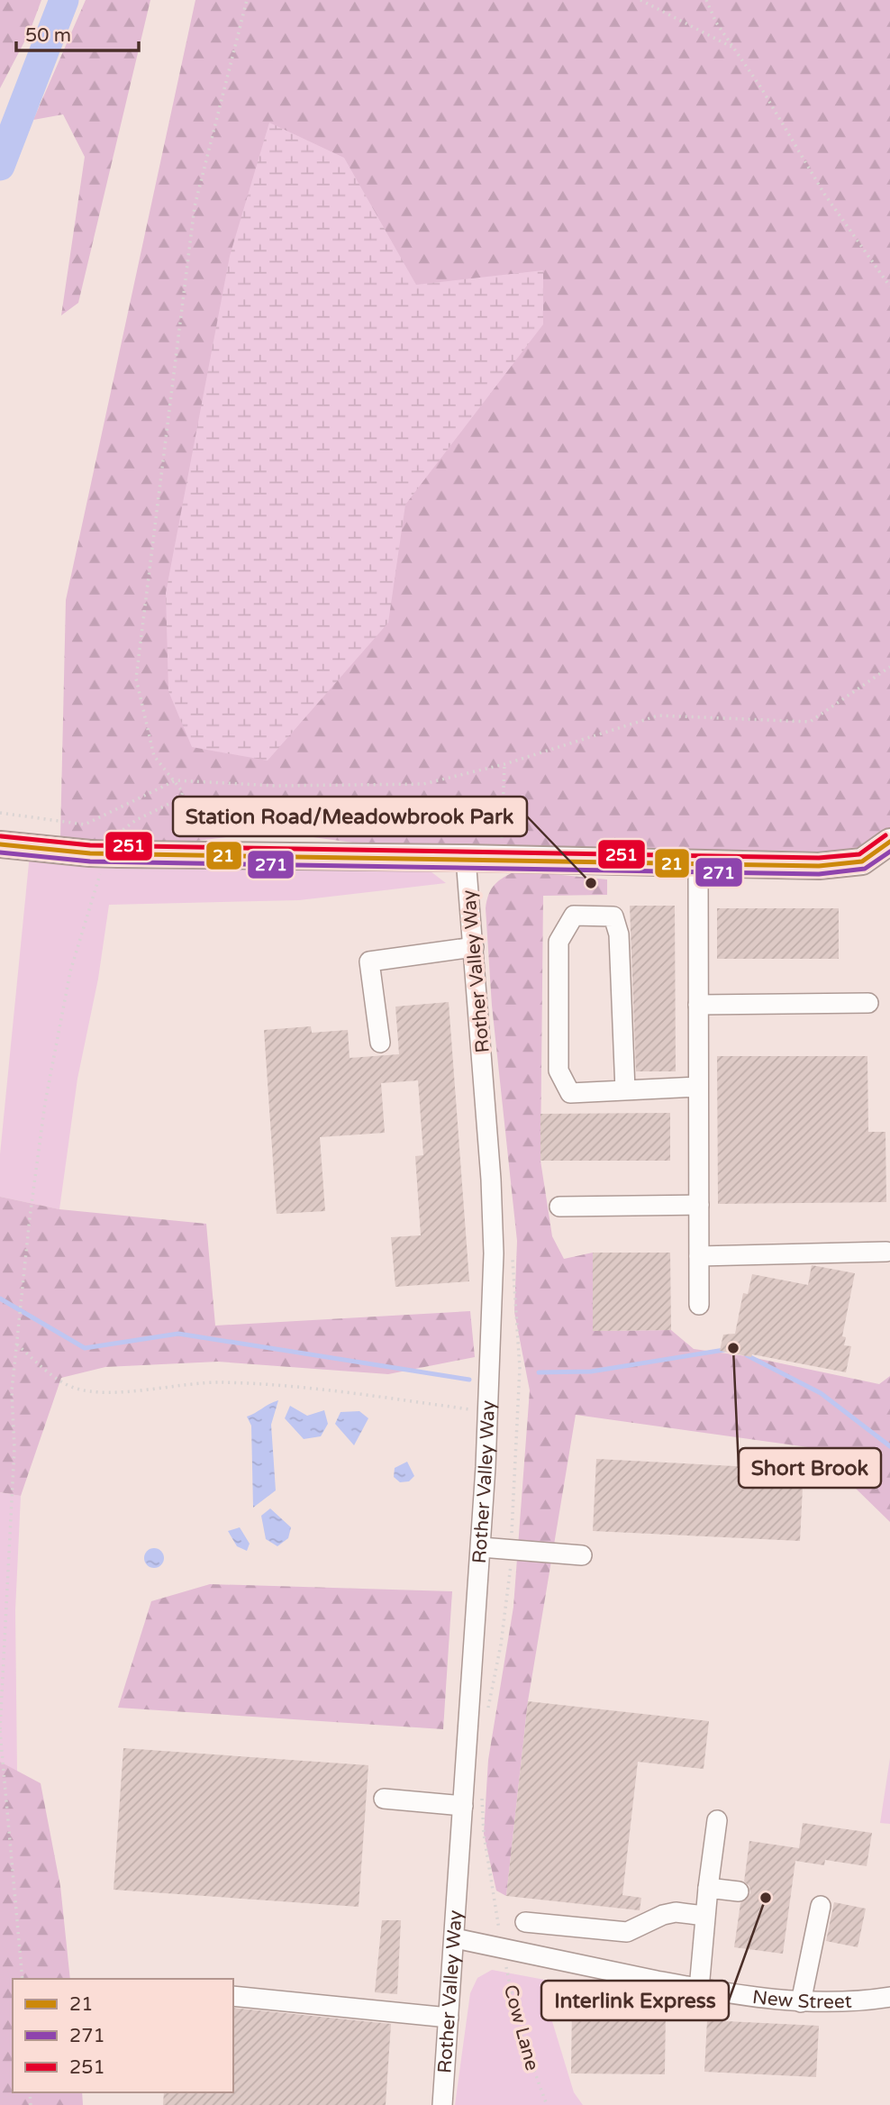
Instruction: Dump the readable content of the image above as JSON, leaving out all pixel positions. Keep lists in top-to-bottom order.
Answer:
{
  "streets": {
    "street": ["Rother Valley Way", "New Street"],
    "path": ["Cow Lane"]
  },
  "crossings": [
    ["Rother Valley Way", "New Street"],
    ["New Street", "Cow Lane"]
  ],
  "places": ["Station Road/Meadowbrook Park", "Short Brook", "Interlink Express"],
  "lines": ["transit line 251", "transit line 21", "transit line 271"],
  "legend": ["21", "271", "251"],
  "scale_bar": "50 m"
}
